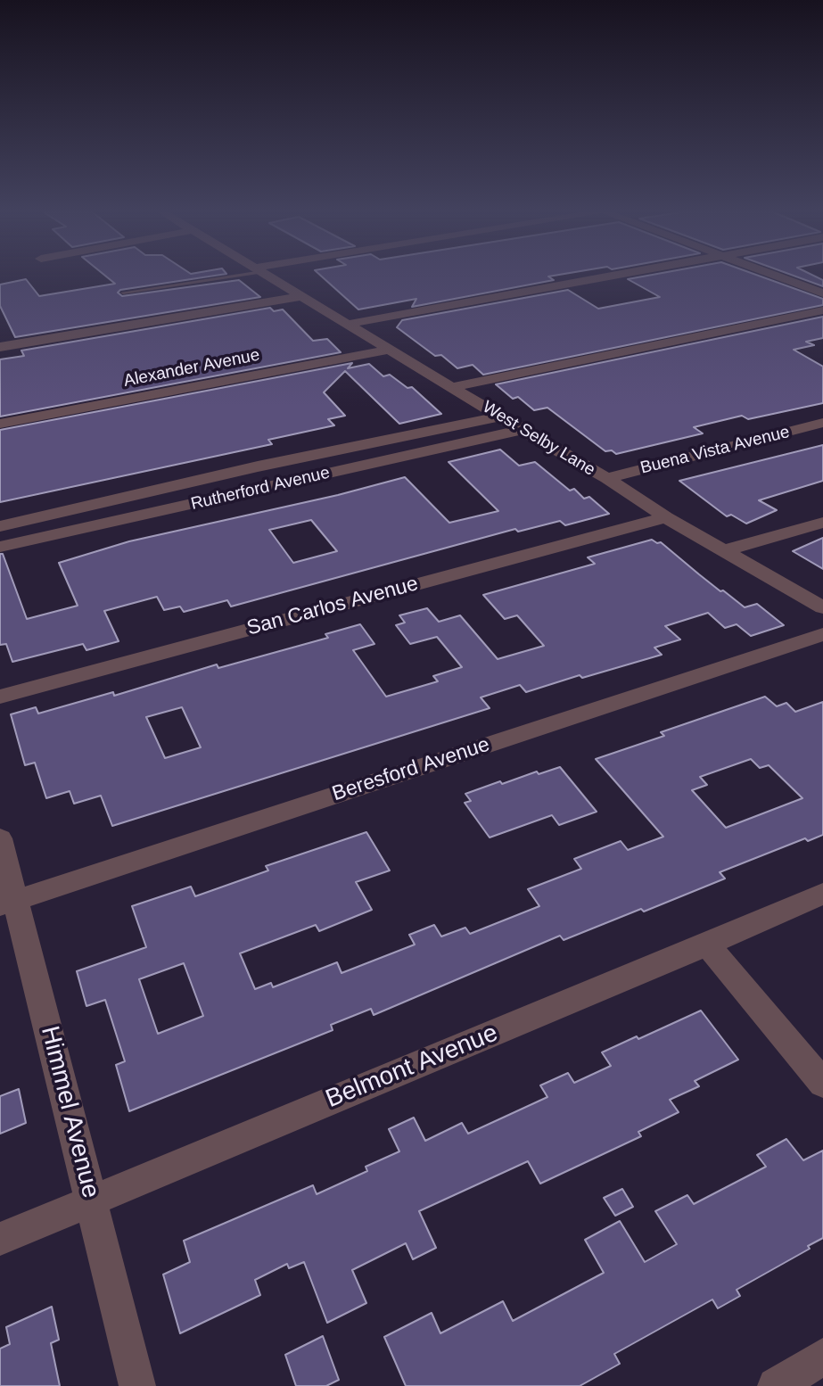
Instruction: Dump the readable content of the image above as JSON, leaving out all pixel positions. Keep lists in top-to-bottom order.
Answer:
{
  "streets": {
    "street": [
      "Alexander Avenue",
      "West Selby Lane",
      "Buena Vista Avenue",
      "Rutherford Avenue",
      "San Carlos Avenue",
      "Beresford Avenue",
      "Belmont Avenue",
      "Himmel Avenue"
    ]
  },
  "crossings": [
    ["Alexander Avenue", "West Selby Lane"],
    ["West Selby Lane", "Buena Vista Avenue"],
    ["West Selby Lane", "Rutherford Avenue"],
    ["West Selby Lane", "San Carlos Avenue"],
    ["Beresford Avenue", "Himmel Avenue"],
    ["Belmont Avenue", "Himmel Avenue"]
  ]
}
